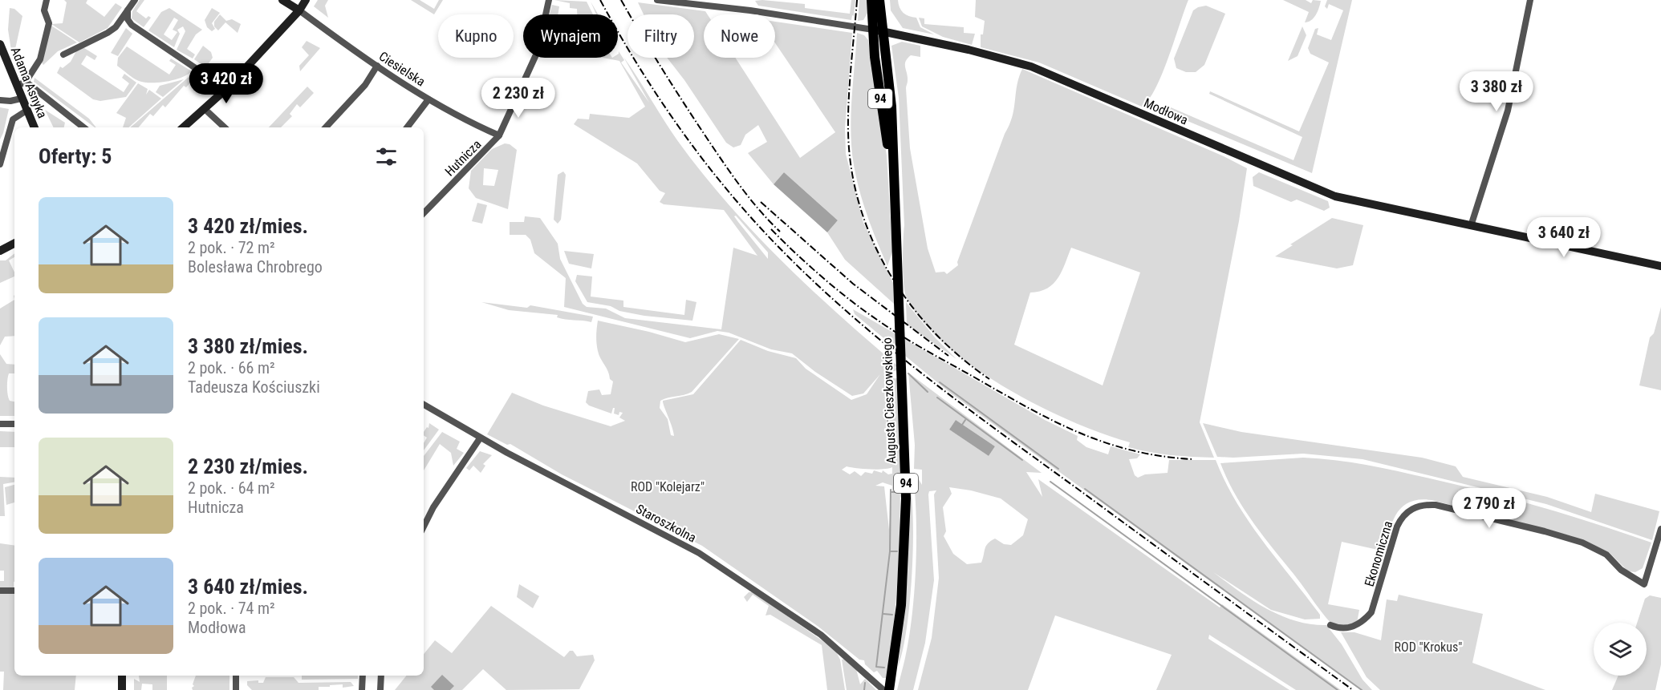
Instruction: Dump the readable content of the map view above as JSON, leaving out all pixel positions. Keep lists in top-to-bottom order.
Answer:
{
  "streets": {
    "main road": ["94", "Augusta Cieszkowskiego"],
    "street": [
      "Ciesielska",
      "Adama Asnyka",
      "Modłowa",
      "Hutnicza",
      "Staroszkolna",
      "Ekonomiczna"
    ]
  },
  "crossings": [
    ["Ciesielska", "Hutnicza"],
    ["Modłowa", "Augusta Cieszkowskiego"]
  ],
  "parks": ["ROD \"Kolejarz\"", "ROD \"Krokus\""],
  "page": {
    "chip": [
      "Kupno",
      "Wynajem",
      "Filtry",
      "Nowe"
    ],
    "price": [
      "3 420 zł",
      "3 380 zł",
      "2 230 zł",
      "3 640 zł",
      "2 790 zł"
    ],
    "heading": "Oferty: 5",
    "list": [
      {
        "name": "3 420 zł/mies.",
        "note": "2 pok. · 72 m² · Bolesława Chrobrego"
      },
      {
        "name": "3 380 zł/mies.",
        "note": "2 pok. · 66 m² · Tadeusza Kościuszki"
      },
      {
        "name": "2 230 zł/mies.",
        "note": "2 pok. · 64 m² · Hutnicza"
      },
      {
        "name": "3 640 zł/mies.",
        "note": "2 pok. · 74 m² · Modłowa"
      }
    ]
  }
}
